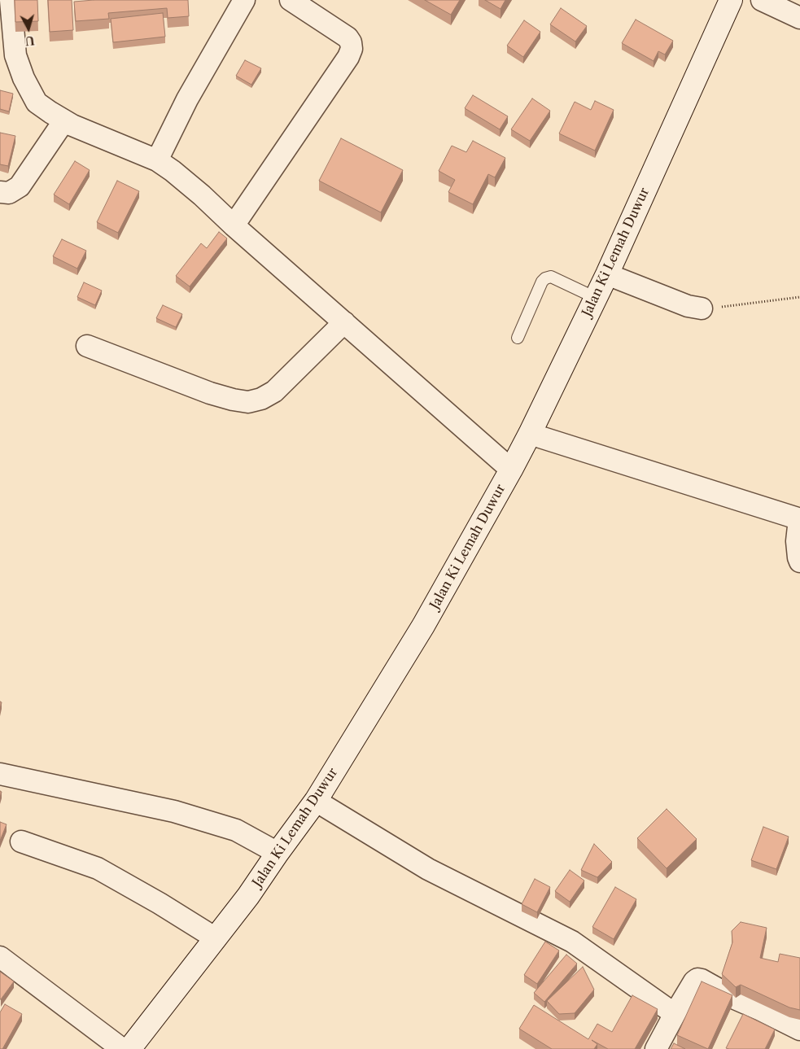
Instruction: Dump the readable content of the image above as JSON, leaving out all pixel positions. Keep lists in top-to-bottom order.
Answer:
{
  "streets": {
    "main road": ["Jalan Ki Lemah Duwur"]
  },
  "north": "bottom"
}
